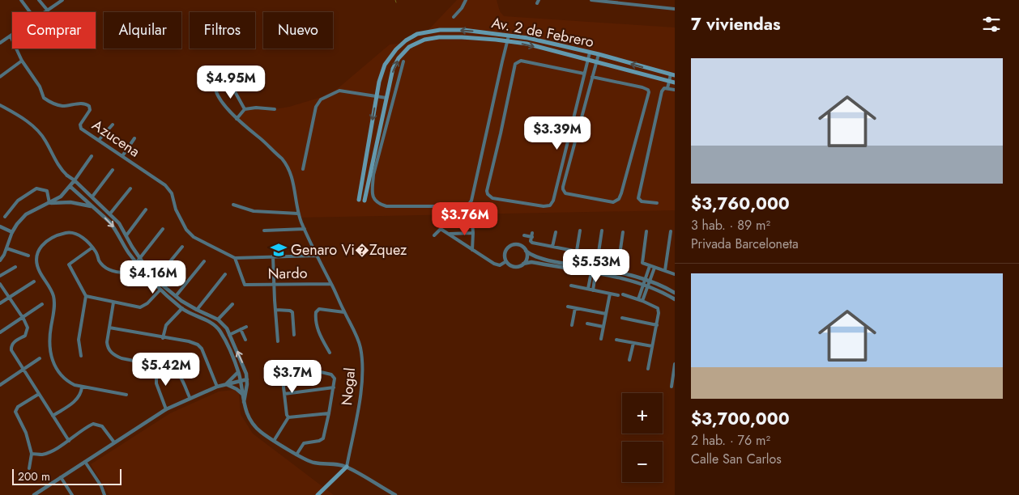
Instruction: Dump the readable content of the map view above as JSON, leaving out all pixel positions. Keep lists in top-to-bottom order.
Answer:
{
  "streets": {
    "main road": ["Av. 2 de Febrero"],
    "street": ["Azucena", "Nardo", "Nogal"]
  },
  "crossings": [
    ["Azucena", "Nardo"],
    ["Nardo", "Nogal"]
  ],
  "places": {
    "school or university": ["Genaro Vi�Zquez"]
  },
  "scale_bar": "200 m",
  "page": {
    "heading": "7 viviendas",
    "chip": [
      "Comprar",
      "Alquilar",
      "Filtros",
      "Nuevo"
    ],
    "list": [
      {
        "name": "$3,760,000",
        "note": "3 hab. · 89 m² · Privada Barceloneta"
      },
      {
        "name": "$3,700,000",
        "note": "2 hab. · 76 m² · Calle San Carlos"
      }
    ],
    "price": [
      "$4.95M",
      "$3.39M",
      "$3.76M",
      "$5.53M",
      "$4.16M",
      "$5.42M",
      "$3.7M"
    ],
    "map_buttons": ["+", "−"],
    "scale": "200 m"
  }
}
